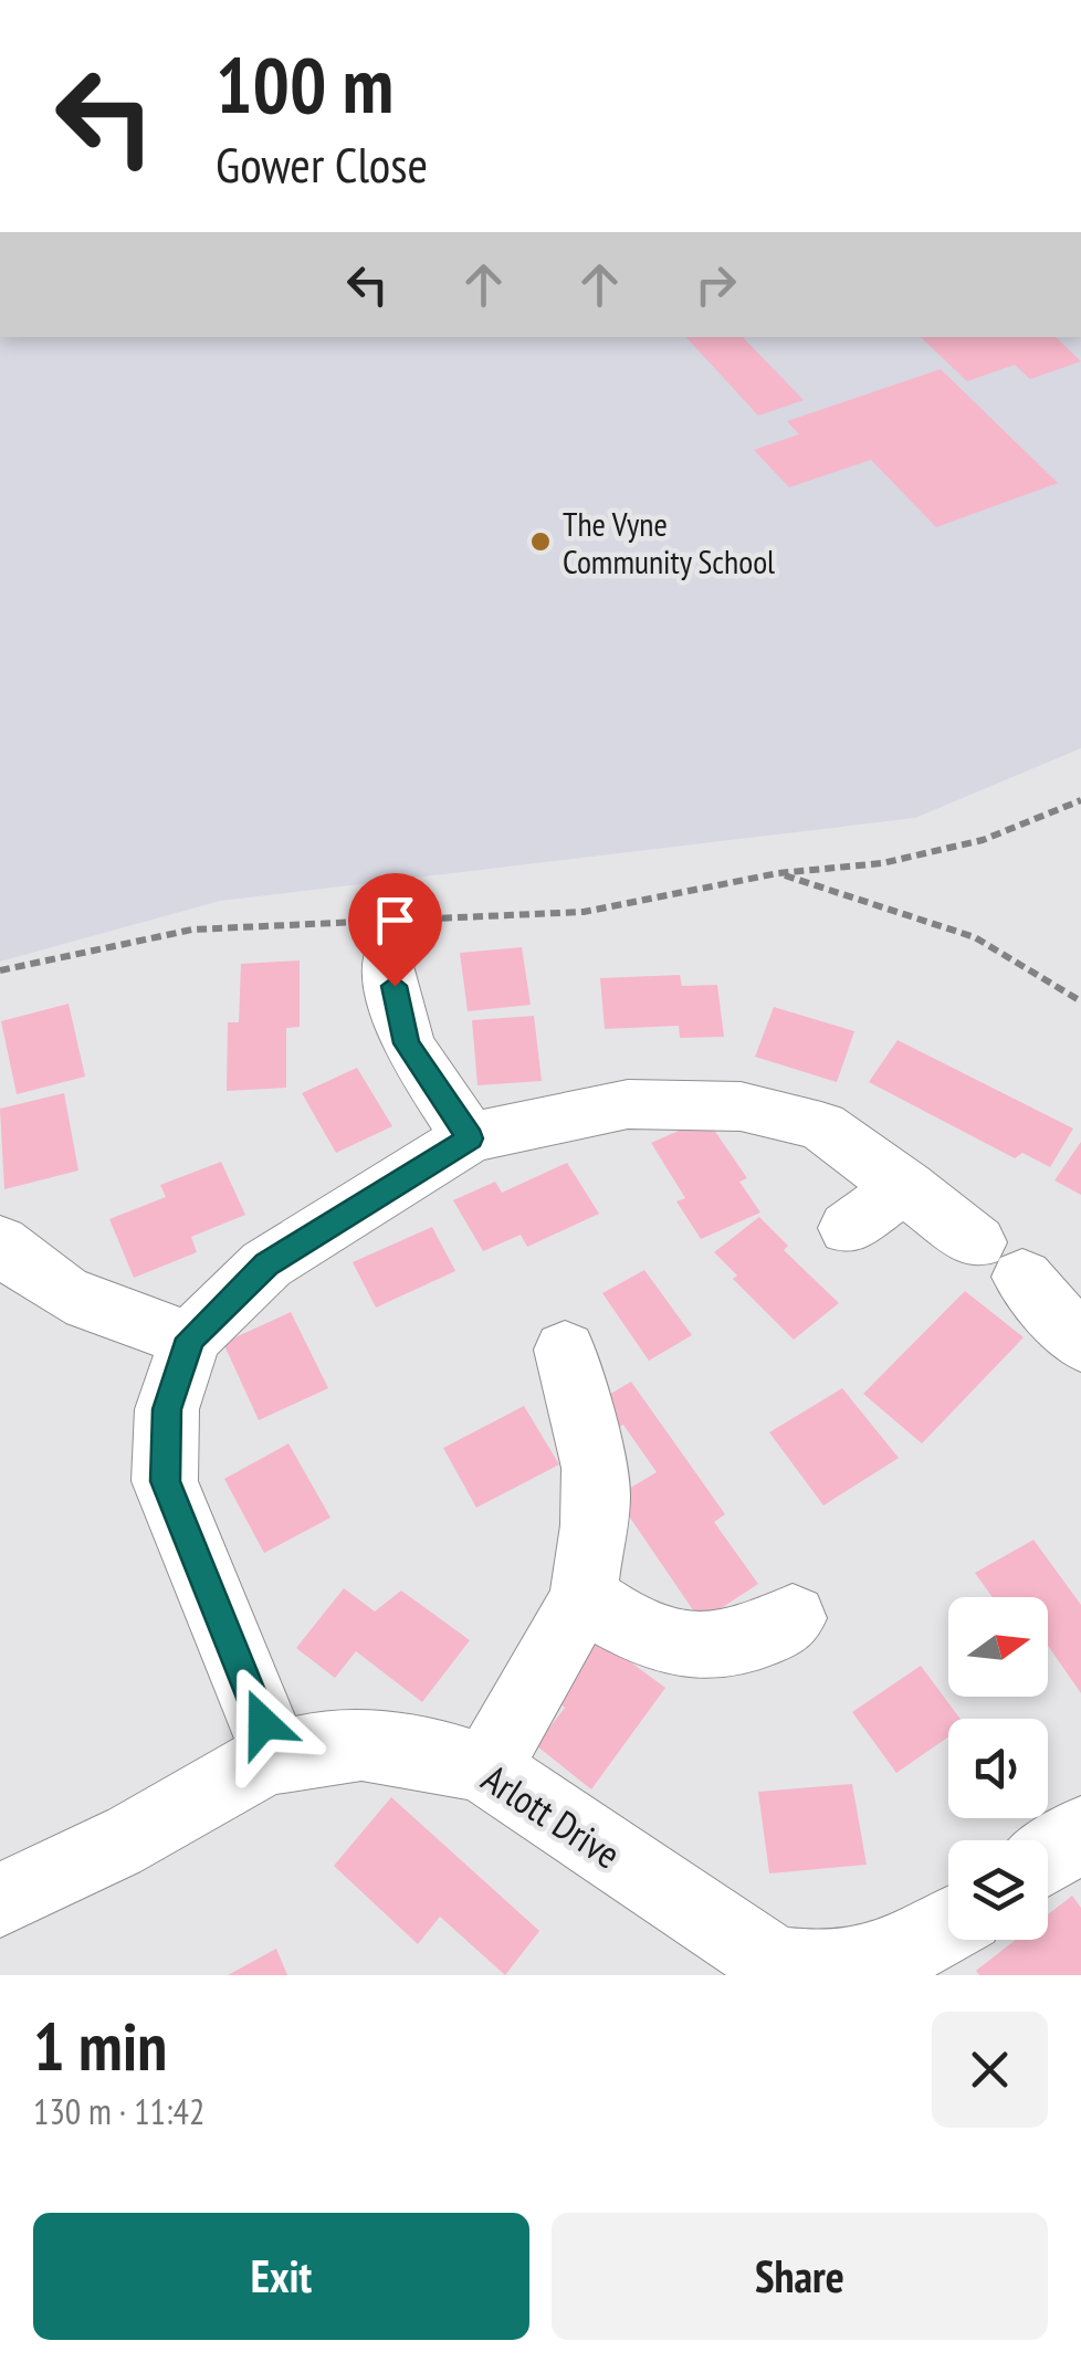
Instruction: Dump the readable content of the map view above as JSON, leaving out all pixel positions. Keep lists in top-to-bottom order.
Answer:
{
  "streets": {
    "street": ["Arlott Drive"]
  },
  "places": ["The Vyne Community School"],
  "north": "right",
  "page": {
    "turn": ["100 m", "Gower Close"],
    "heading": ["1 min", "130 m · 11:42"],
    "buttons": ["Exit", "Share"]
  }
}
